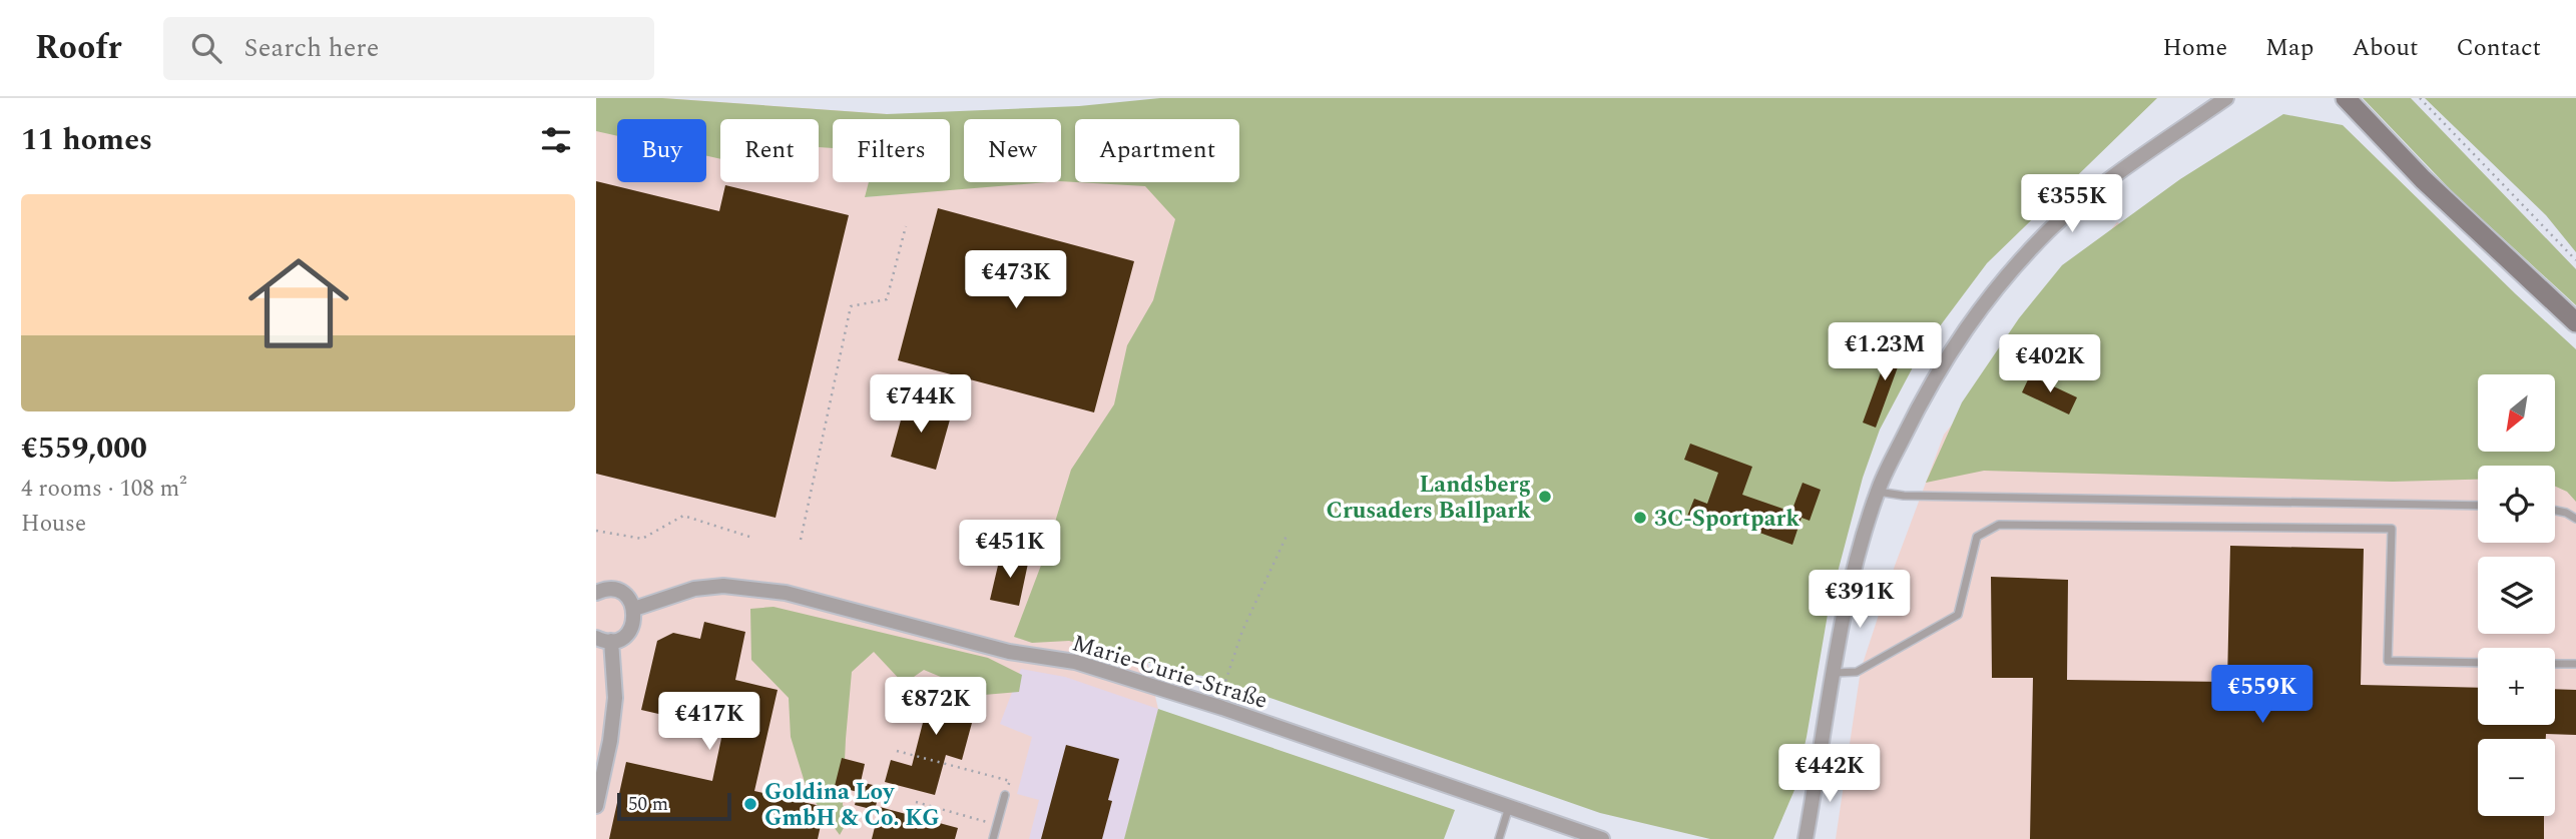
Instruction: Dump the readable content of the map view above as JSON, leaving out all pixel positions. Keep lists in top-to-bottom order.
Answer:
{
  "streets": {
    "street": ["Marie-Curie-Straße"]
  },
  "places": ["Landsberg Crusaders Ballpark", "3C-Sportpark", "Goldina Loy GmbH & Co. KG"],
  "scale_bar": "50 m",
  "north": "bottom left",
  "page": {
    "header": "Roofr",
    "search": "Search here",
    "nav": [
      "Home",
      "Map",
      "About",
      "Contact"
    ],
    "heading": "11 homes",
    "chip": [
      "Buy",
      "Rent",
      "Filters",
      "New",
      "Apartment"
    ],
    "price": [
      "€355K",
      "€473K",
      "€1.23M",
      "€402K",
      "€744K",
      "€451K",
      "€391K",
      "€559K",
      "€872K",
      "€417K",
      "€442K"
    ],
    "list": [
      {
        "name": "€559,000",
        "note": "4 rooms · 108 m² · House"
      }
    ],
    "map_buttons": ["+", "−"],
    "scale": "50 m"
  }
}
